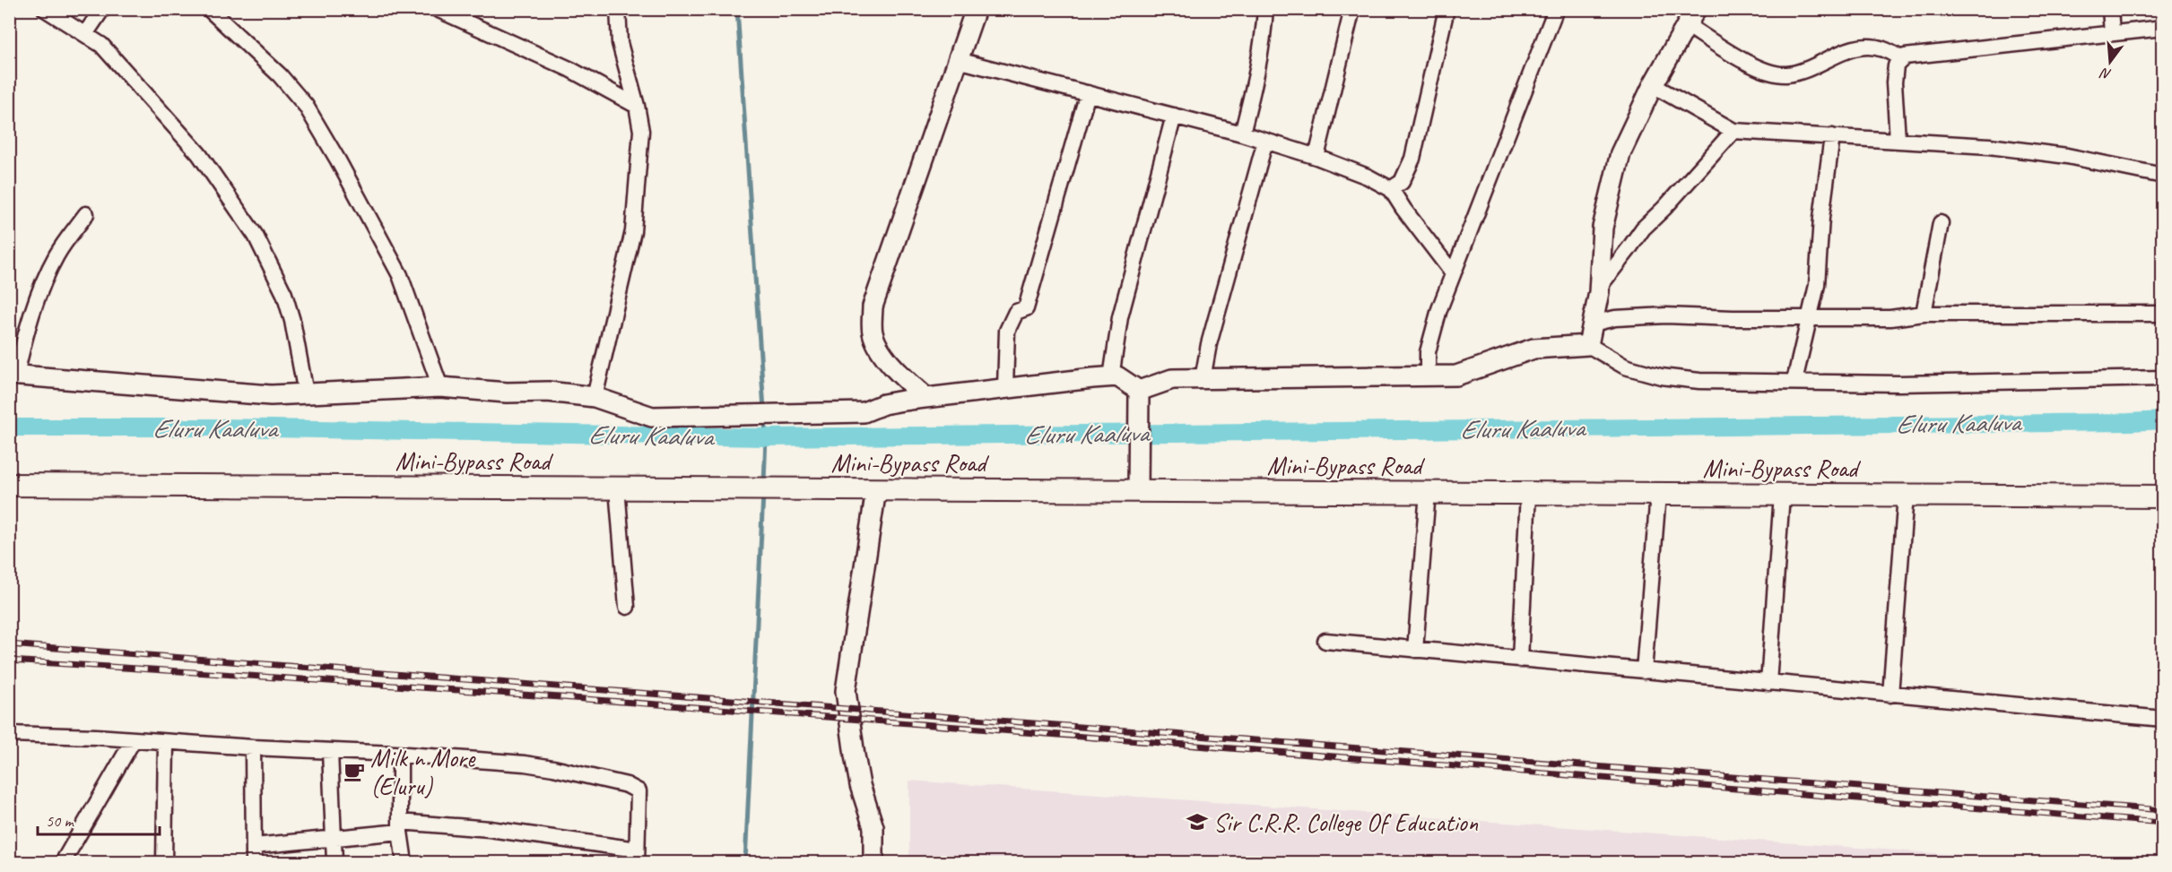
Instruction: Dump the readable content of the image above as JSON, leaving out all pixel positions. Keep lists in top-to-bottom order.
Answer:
{
  "streets": {
    "main road": ["Mini-Bypass Road"]
  },
  "water": ["Eluru Kaaluva"],
  "places": {
    "cafe": ["Milk n More (Eluru)"],
    "school or university": ["Sir C.R.R. College Of Education"]
  },
  "scale_bar": "50 m",
  "north": "bottom"
}
